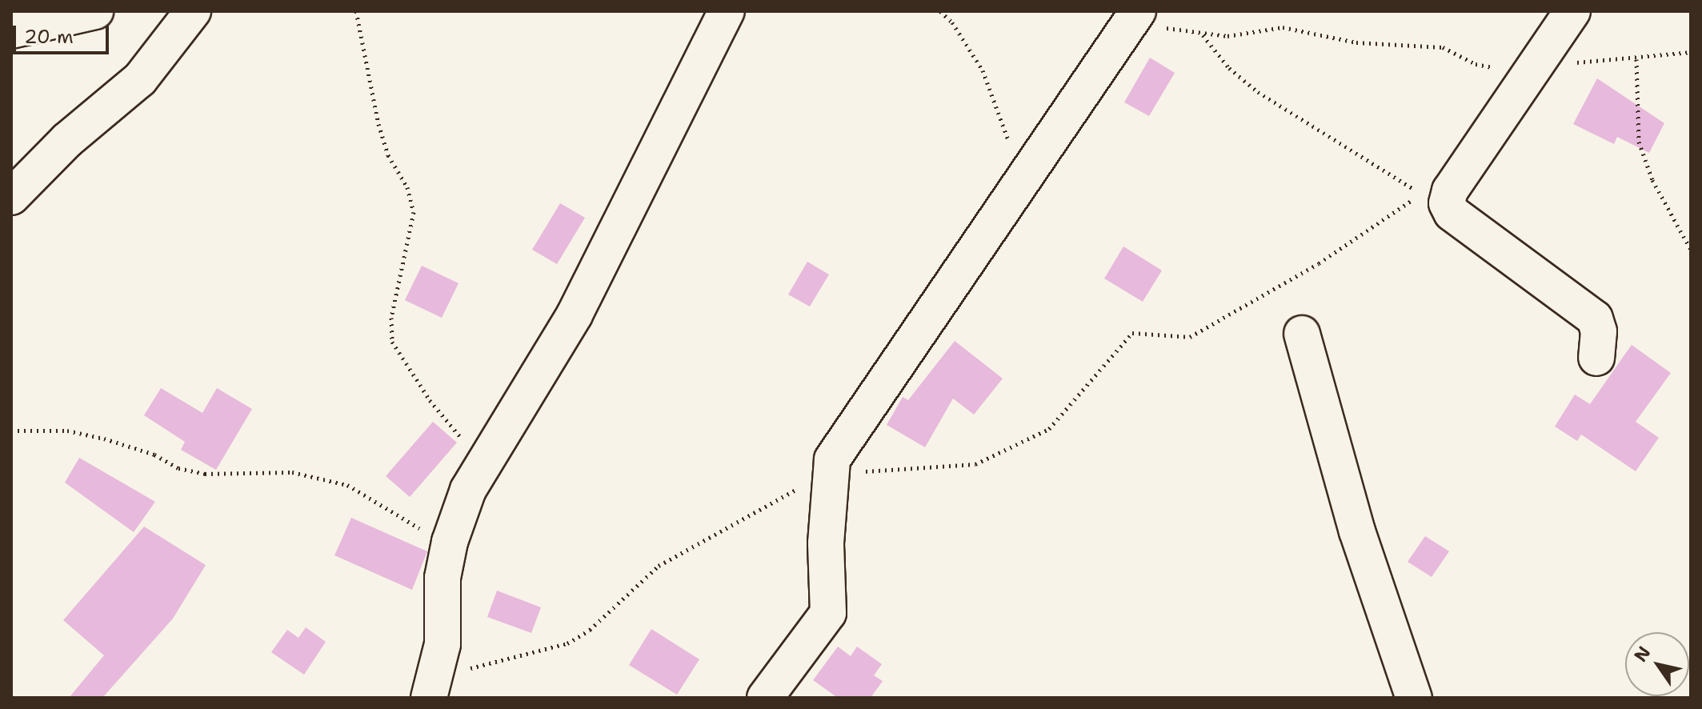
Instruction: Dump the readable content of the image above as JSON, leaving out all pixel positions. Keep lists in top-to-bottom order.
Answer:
{
  "scale_bar": "20 m",
  "north": "top left"
}
